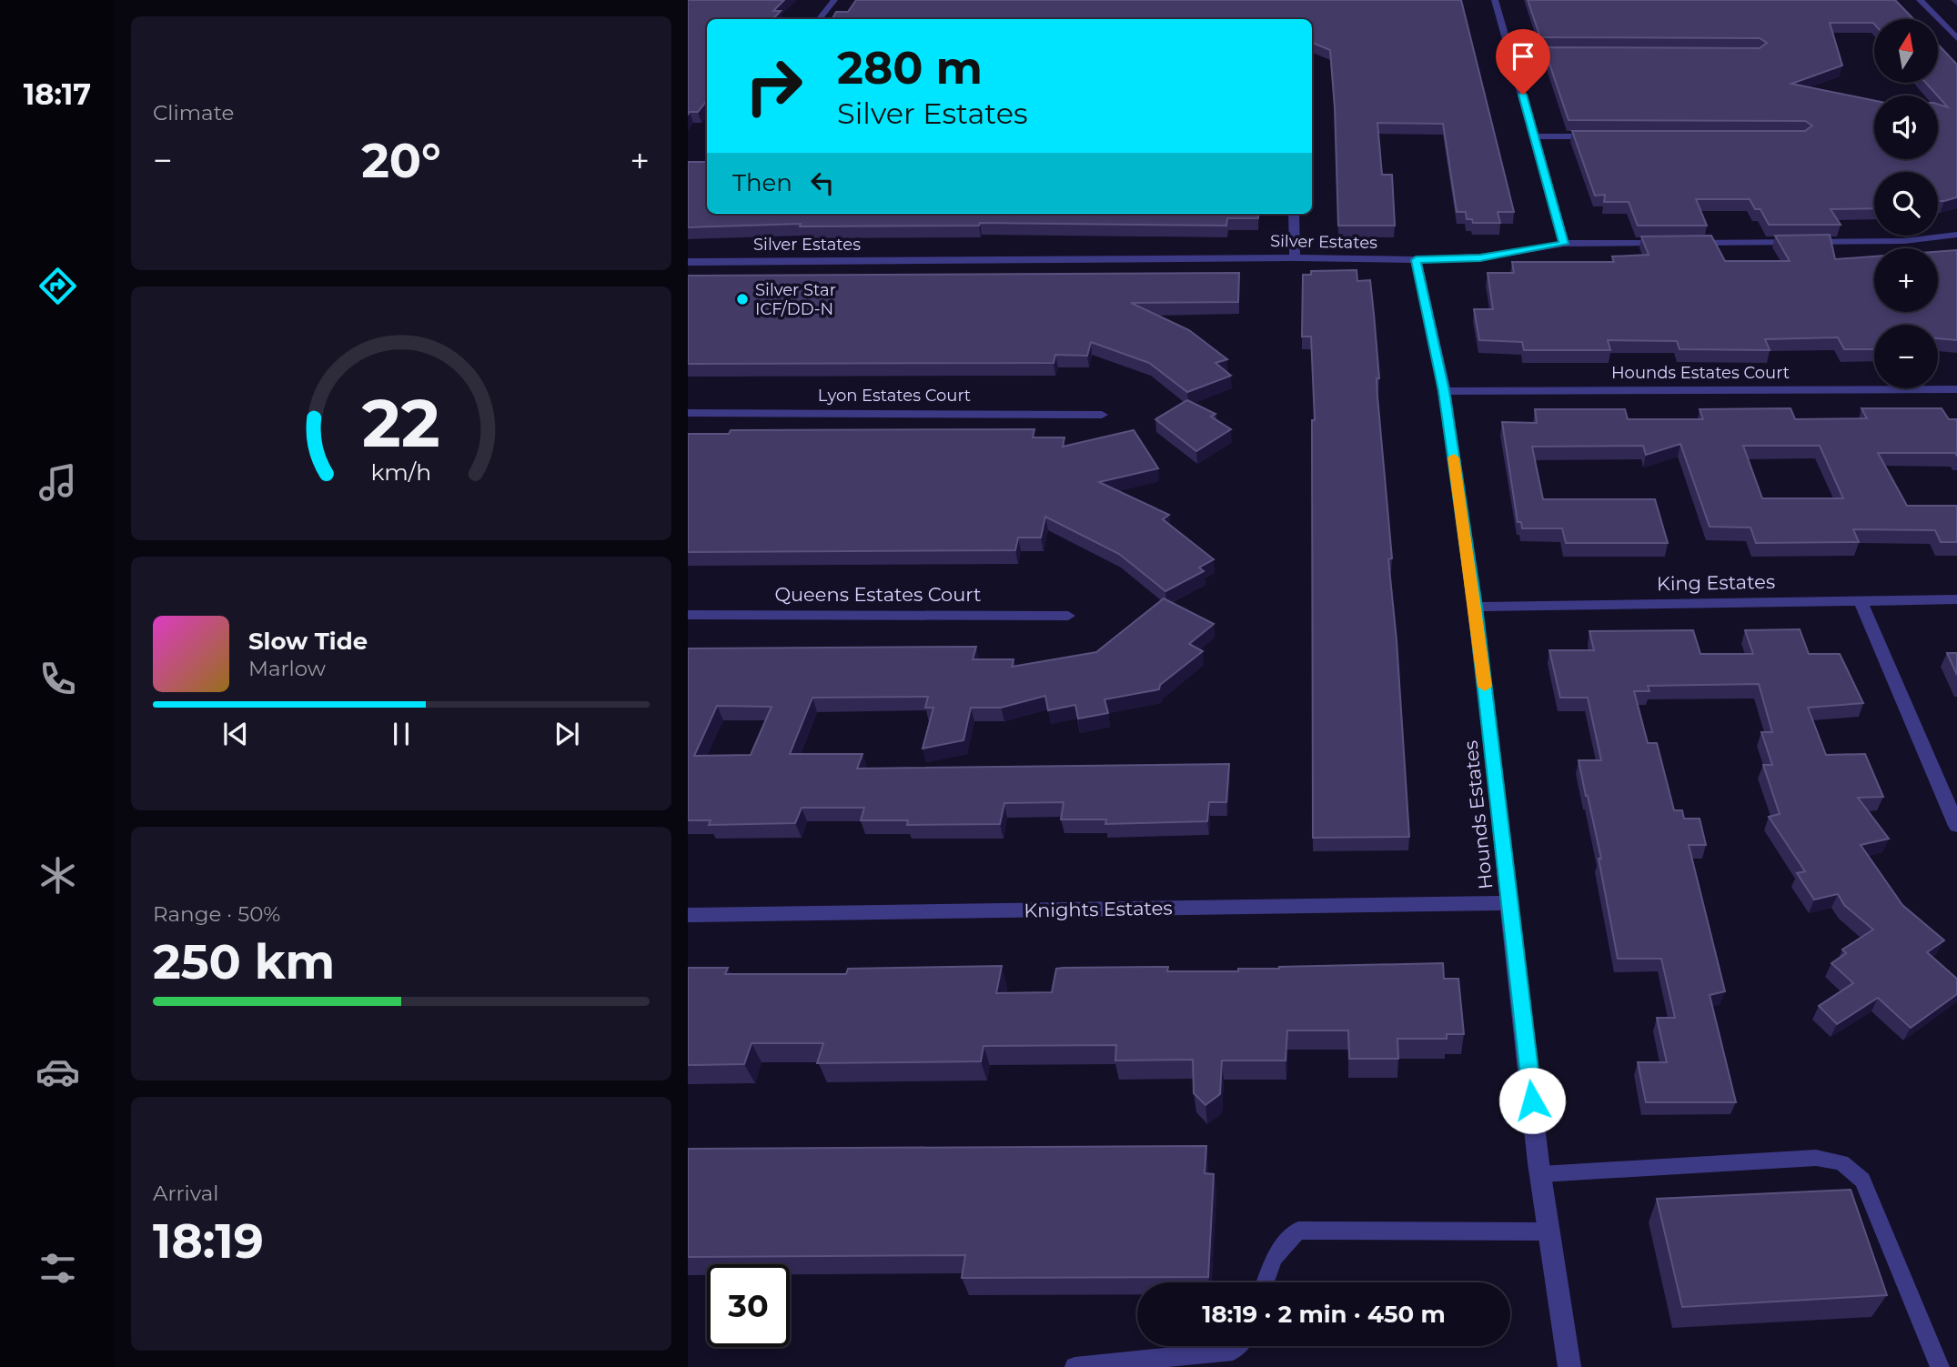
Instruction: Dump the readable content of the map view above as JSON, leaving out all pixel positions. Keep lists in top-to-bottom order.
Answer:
{
  "streets": {
    "street": [
      "Silver Estates",
      "Hounds Estates Court",
      "Lyon Estates Court",
      "King Estates",
      "Queens Estates Court",
      "Hounds Estates",
      "Knights Estates"
    ]
  },
  "crossings": [
    ["Silver Estates", "Hounds Estates"],
    ["Hounds Estates Court", "Hounds Estates"],
    ["King Estates", "Hounds Estates"],
    ["Hounds Estates", "Knights Estates"]
  ],
  "places": ["Silver Star ICF/DD-N"],
  "north": "top",
  "page": {
    "tabs": "18:17",
    "tile": [
      "Climate",
      ["Range · 50%", "250 km"],
      ["Arrival", "18:19"]
    ],
    "map_buttons": ["+", "−"],
    "turn": ["280 m", "Silver Estates"],
    "heat": ["−", "20°", "+"],
    "then": "Then",
    "song": ["Slow Tide", "Marlow"],
    "limit": "30",
    "trip": "18:19 · 2 min · 450 m",
    "gauge": ["22", "km/h"]
  }
}
